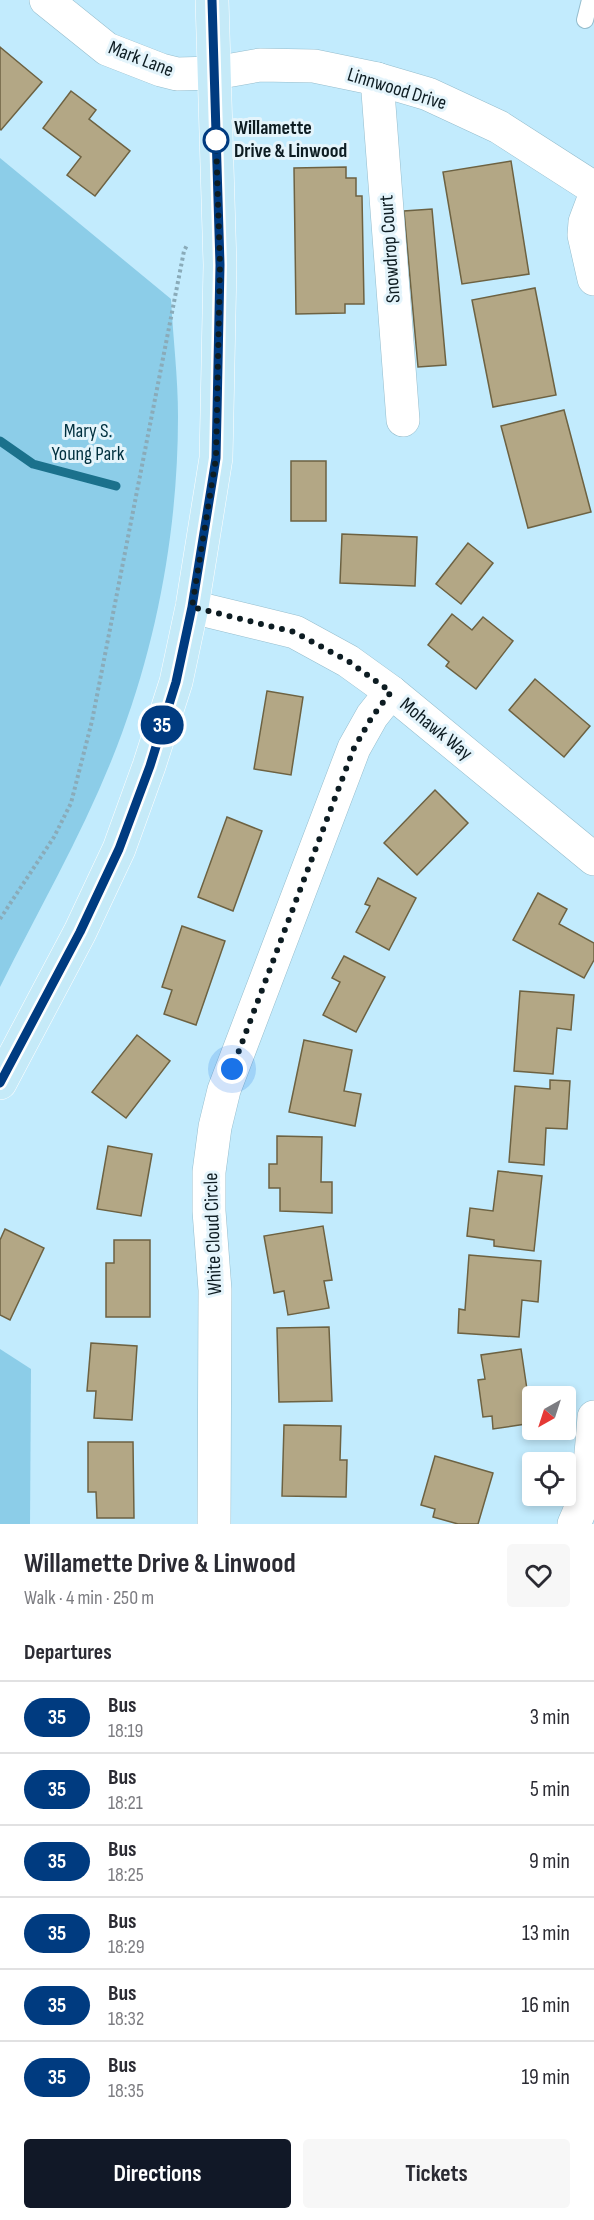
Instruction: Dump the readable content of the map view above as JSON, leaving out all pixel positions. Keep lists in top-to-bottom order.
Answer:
{
  "streets": {
    "street": [
      "Mark Lane",
      "Linnwood Drive",
      "Snowdrop Court",
      "Mohawk Way",
      "White Cloud Circle"
    ]
  },
  "crossings": [
    ["Mark Lane", "Linnwood Drive"],
    ["Linnwood Drive", "Snowdrop Court"],
    ["Mohawk Way", "White Cloud Circle"]
  ],
  "parks": ["Mary S. Young Park"],
  "places": ["Willamette Drive & Linwood"],
  "lines": ["bus line 35"],
  "north": "bottom left",
  "page": {
    "on_map": "35",
    "heading": [
      ["Willamette Drive & Linwood", "Walk · 4 min · 250 m"],
      "Departures"
    ],
    "list": [
      {
        "mark": "35",
        "name": "Bus",
        "note": "18:19",
        "value": "3 min"
      },
      {
        "mark": "35",
        "name": "Bus",
        "note": "18:21",
        "value": "5 min"
      },
      {
        "mark": "35",
        "name": "Bus",
        "note": "18:25",
        "value": "9 min"
      },
      {
        "mark": "35",
        "name": "Bus",
        "note": "18:29",
        "value": "13 min"
      },
      {
        "mark": "35",
        "name": "Bus",
        "note": "18:32",
        "value": "16 min"
      },
      {
        "mark": "35",
        "name": "Bus",
        "note": "18:35",
        "value": "19 min"
      }
    ],
    "buttons": ["Directions", "Tickets"]
  }
}
